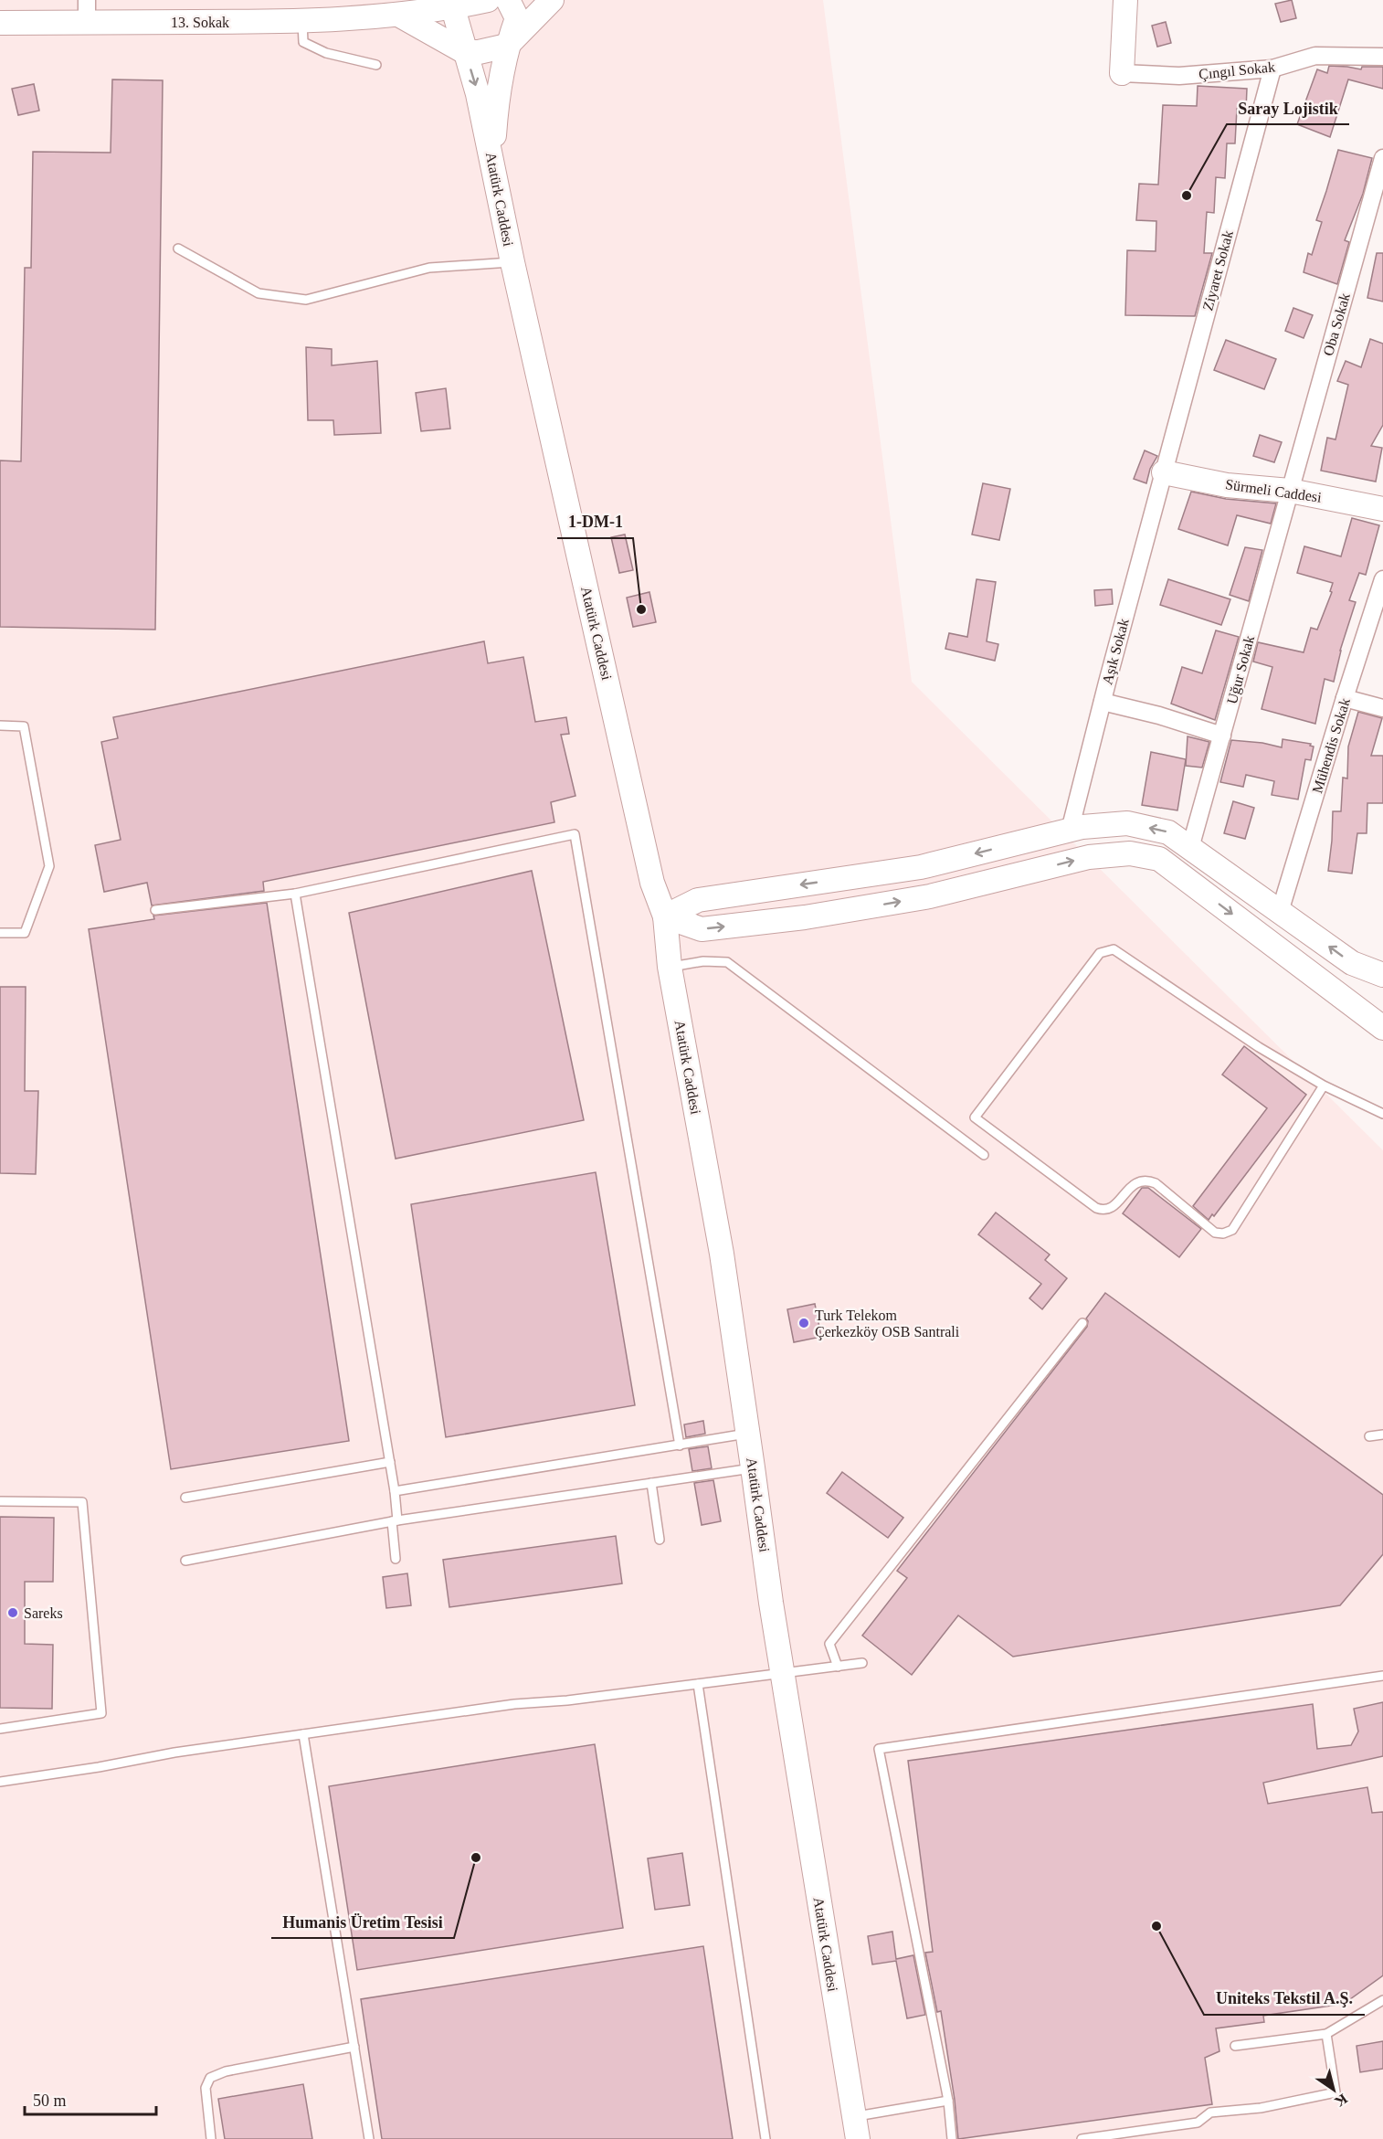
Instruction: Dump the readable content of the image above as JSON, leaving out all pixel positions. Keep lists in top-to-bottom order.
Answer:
{
  "streets": {
    "street": [
      "13. Sokak",
      "Çıngıl Sokak",
      "Atatürk Caddesi",
      "Ziyaret Sokak",
      "Oba Sokak",
      "Sürmeli Caddesi",
      "Aşık Sokak",
      "Uğur Sokak",
      "Mühendis Sokak"
    ]
  },
  "crossings": [
    ["13. Sokak", "Atatürk Caddesi"],
    ["Çıngıl Sokak", "Ziyaret Sokak"],
    ["Ziyaret Sokak", "Sürmeli Caddesi"],
    ["Ziyaret Sokak", "Aşık Sokak"],
    ["Oba Sokak", "Sürmeli Caddesi"],
    ["Oba Sokak", "Uğur Sokak"],
    ["Sürmeli Caddesi", "Aşık Sokak"],
    ["Sürmeli Caddesi", "Uğur Sokak"]
  ],
  "places": [
    "Saray Lojistik",
    "1-DM-1",
    "Turk Telekom Çerkezköy OSB Santrali",
    "Sareks",
    "Humanis Üretim Tesisi",
    "Uniteks Tekstil A.Ş."
  ],
  "scale_bar": "50 m",
  "north": "bottom right"
}
